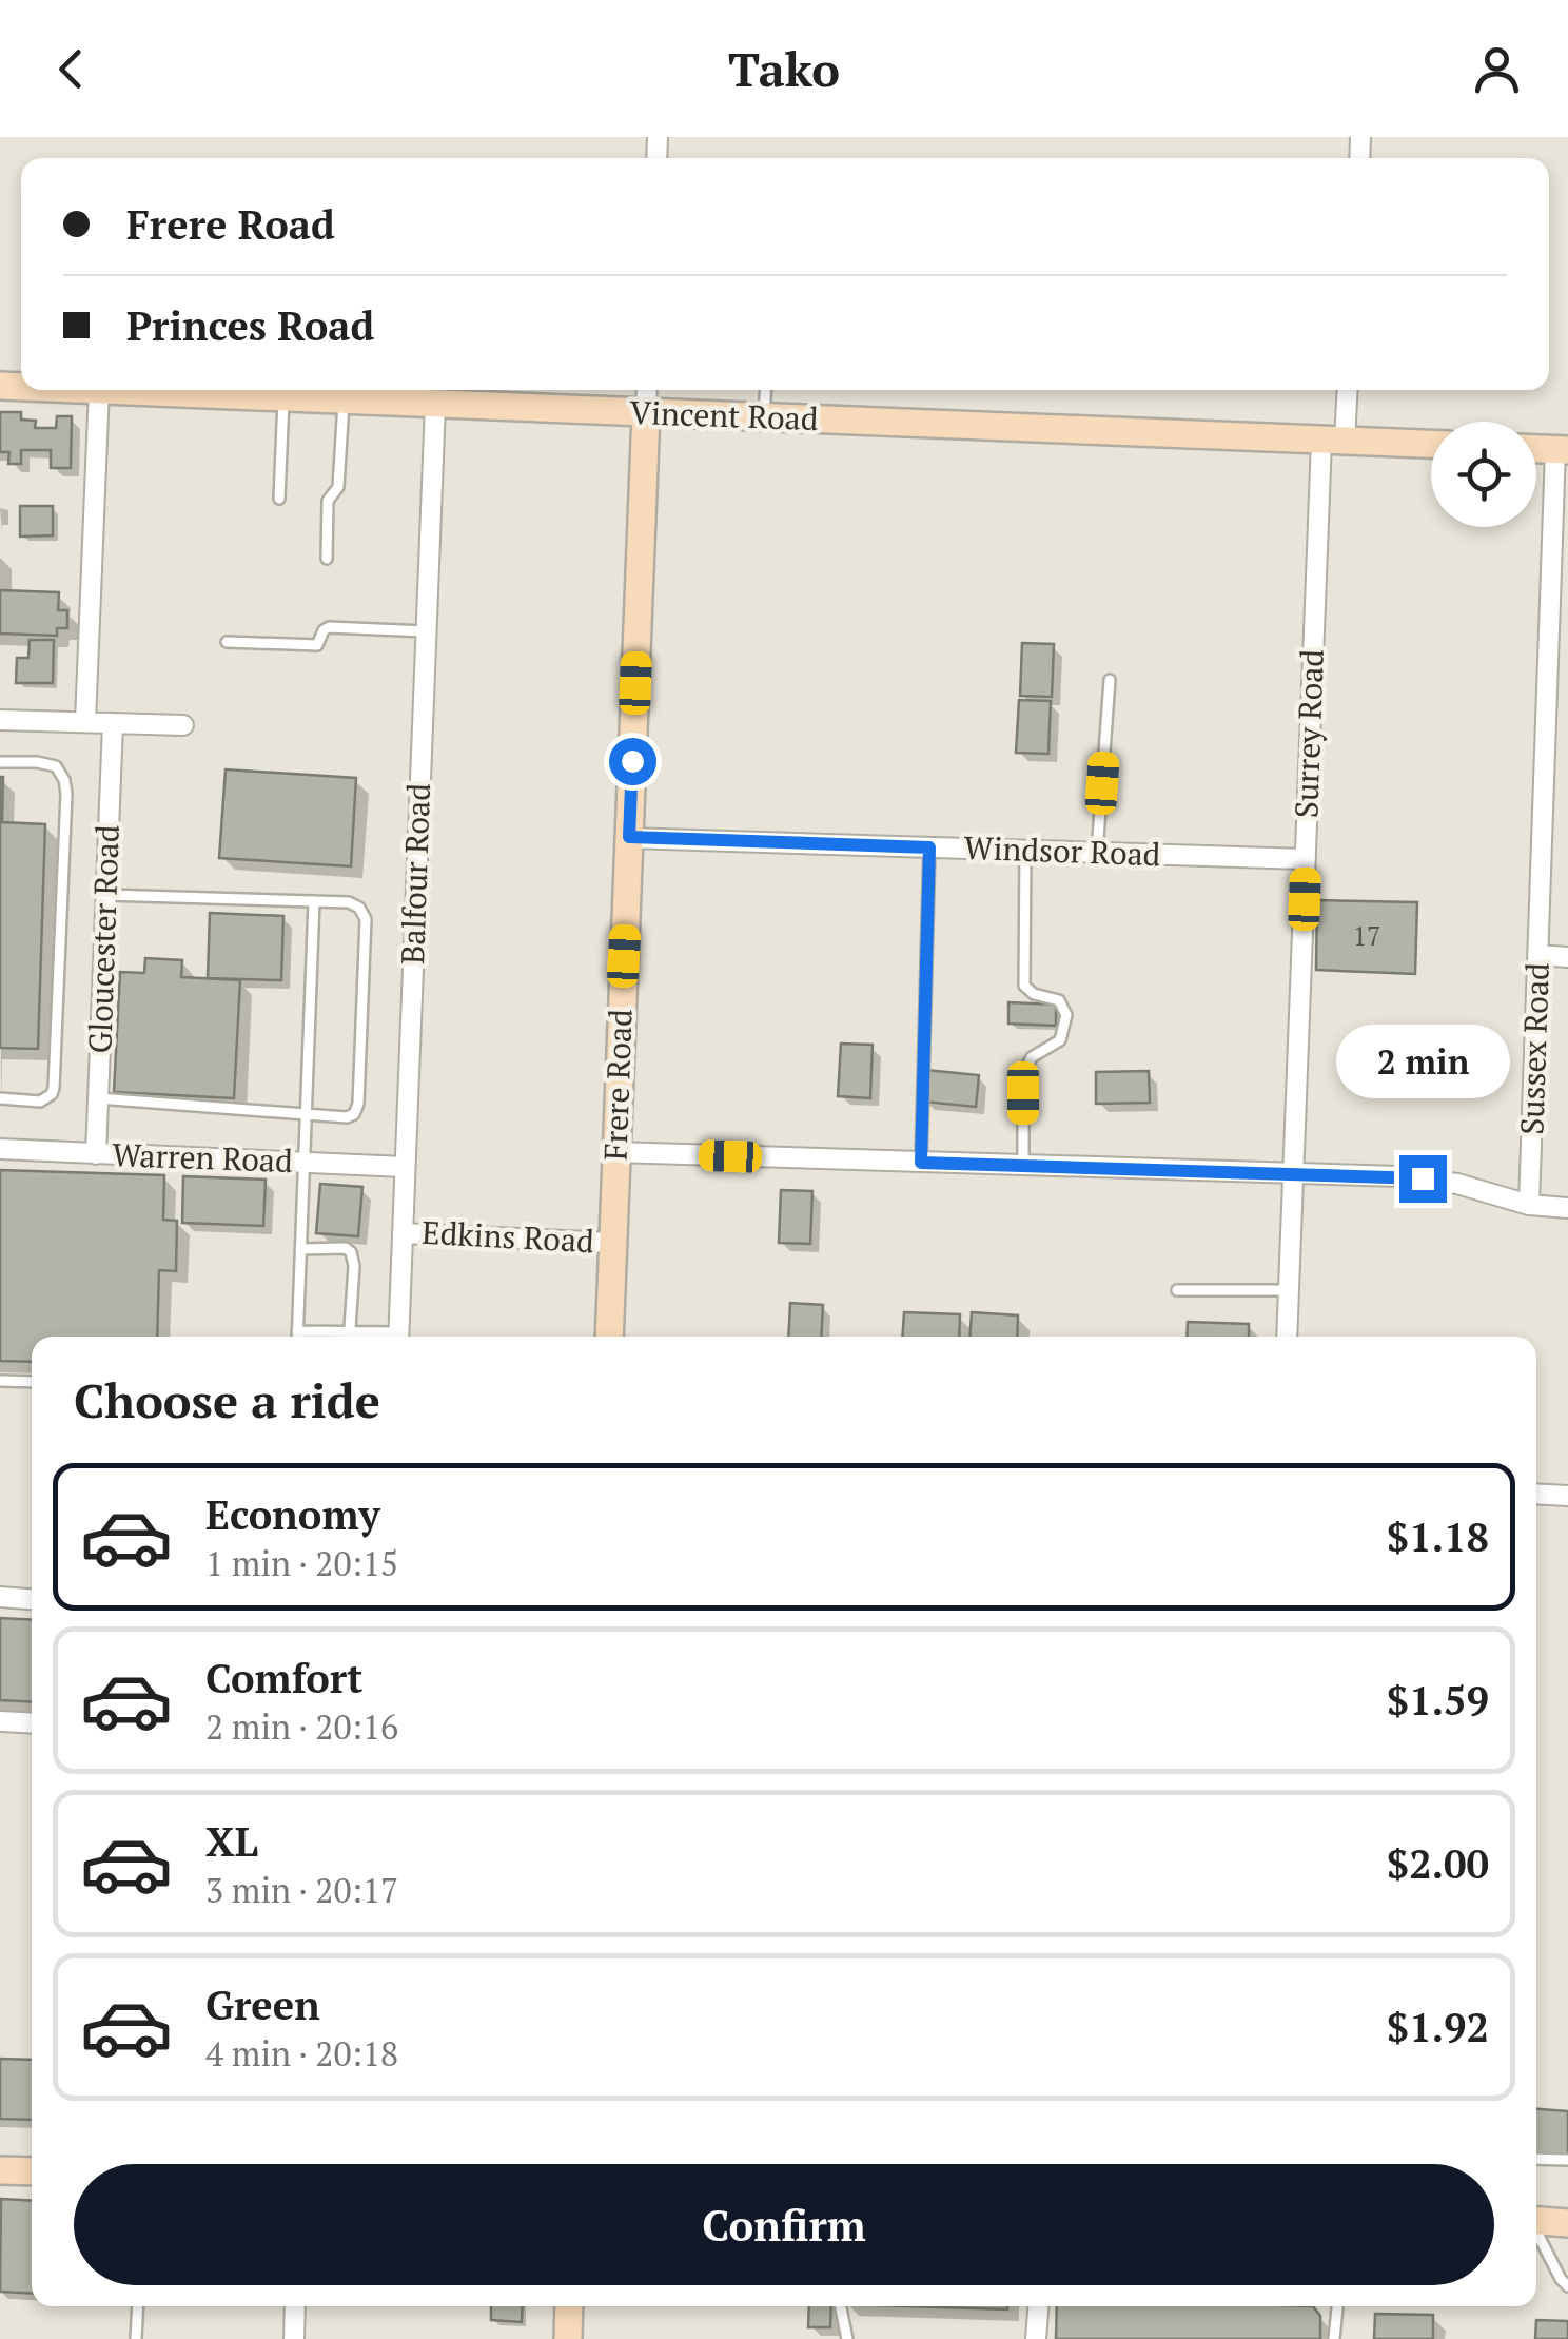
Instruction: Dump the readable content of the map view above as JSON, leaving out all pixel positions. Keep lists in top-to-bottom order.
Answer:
{
  "streets": {
    "street": [
      "Vincent Road",
      "Surrey Road",
      "Windsor Road",
      "Balfour Road",
      "Gloucester Road",
      "Sussex Road",
      "Frere Road",
      "Warren Road",
      "Edkins Road"
    ]
  },
  "crossings": [
    ["Vincent Road", "Surrey Road"],
    ["Vincent Road", "Balfour Road"],
    ["Vincent Road", "Frere Road"],
    ["Surrey Road", "Windsor Road"],
    ["Windsor Road", "Frere Road"],
    ["Balfour Road", "Warren Road"],
    ["Balfour Road", "Edkins Road"],
    ["Gloucester Road", "Warren Road"],
    ["Frere Road", "Edkins Road"]
  ],
  "house_numbers": ["17"],
  "page": {
    "header": "Tako",
    "banner": ["Frere Road", "Princes Road"],
    "bubble": "2 min",
    "heading": "Choose a ride",
    "list": [
      {
        "name": "Economy",
        "note": "1 min · 20:15",
        "value": "$1.18"
      },
      {
        "name": "Comfort",
        "note": "2 min · 20:16",
        "value": "$1.59"
      },
      {
        "name": "XL",
        "note": "3 min · 20:17",
        "value": "$2.00"
      },
      {
        "name": "Green",
        "note": "4 min · 20:18",
        "value": "$1.92"
      }
    ],
    "buttons": "Confirm"
  }
}
